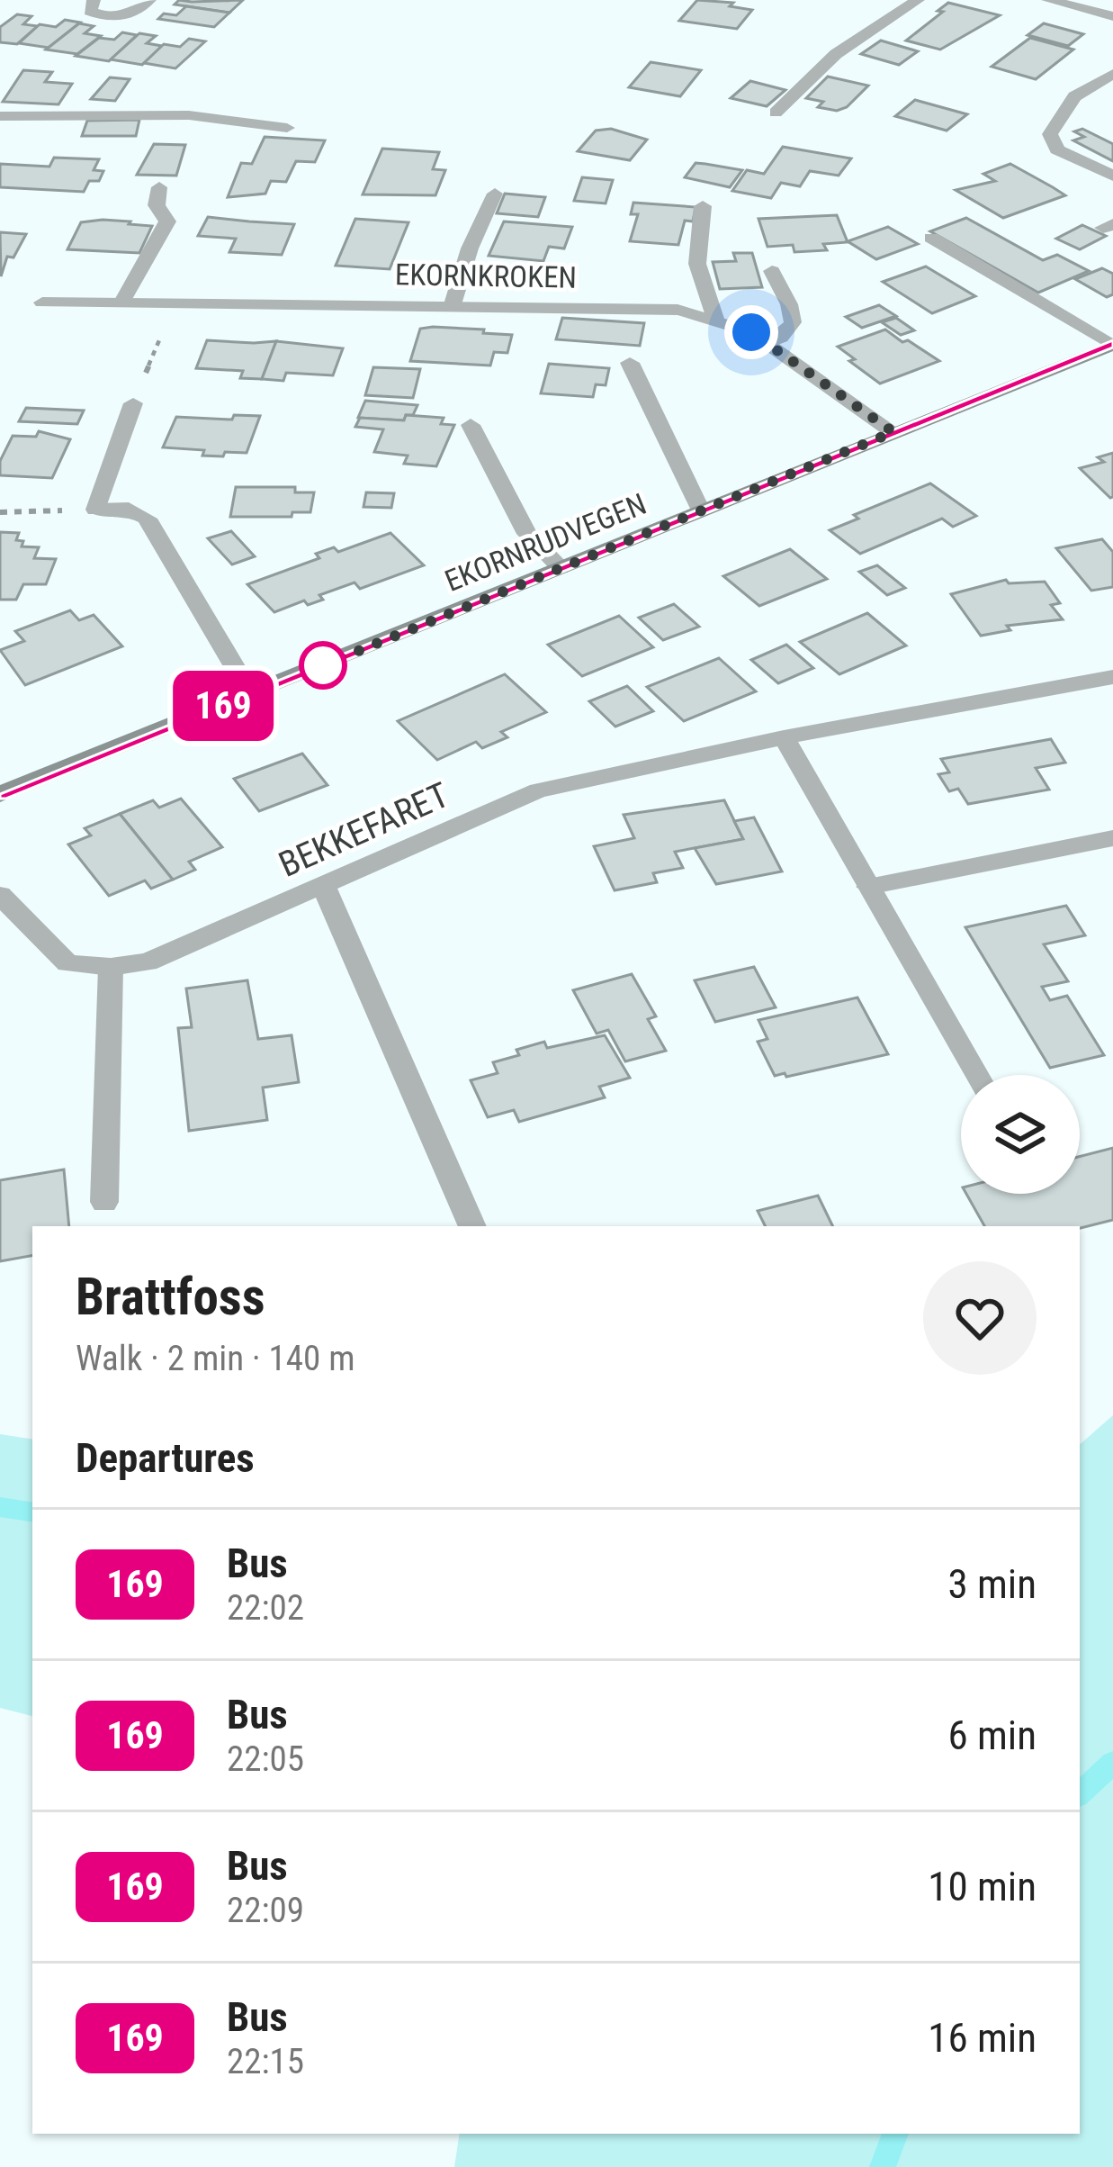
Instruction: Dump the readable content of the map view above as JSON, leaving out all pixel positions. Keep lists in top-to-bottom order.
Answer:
{
  "streets": {
    "main road": ["EKORNRUDVEGEN"],
    "street": ["EKORNKROKEN", "BEKKEFARET"]
  },
  "crossings": [
    ["EKORNKROKEN", "EKORNRUDVEGEN"]
  ],
  "lines": ["bus line 169"],
  "page": {
    "on_map": "169",
    "heading": [
      ["Brattfoss", "Walk · 2 min · 140 m"],
      "Departures"
    ],
    "list": [
      {
        "mark": "169",
        "name": "Bus",
        "note": "22:02",
        "value": "3 min"
      },
      {
        "mark": "169",
        "name": "Bus",
        "note": "22:05",
        "value": "6 min"
      },
      {
        "mark": "169",
        "name": "Bus",
        "note": "22:09",
        "value": "10 min"
      },
      {
        "mark": "169",
        "name": "Bus",
        "note": "22:15",
        "value": "16 min"
      }
    ]
  }
}
